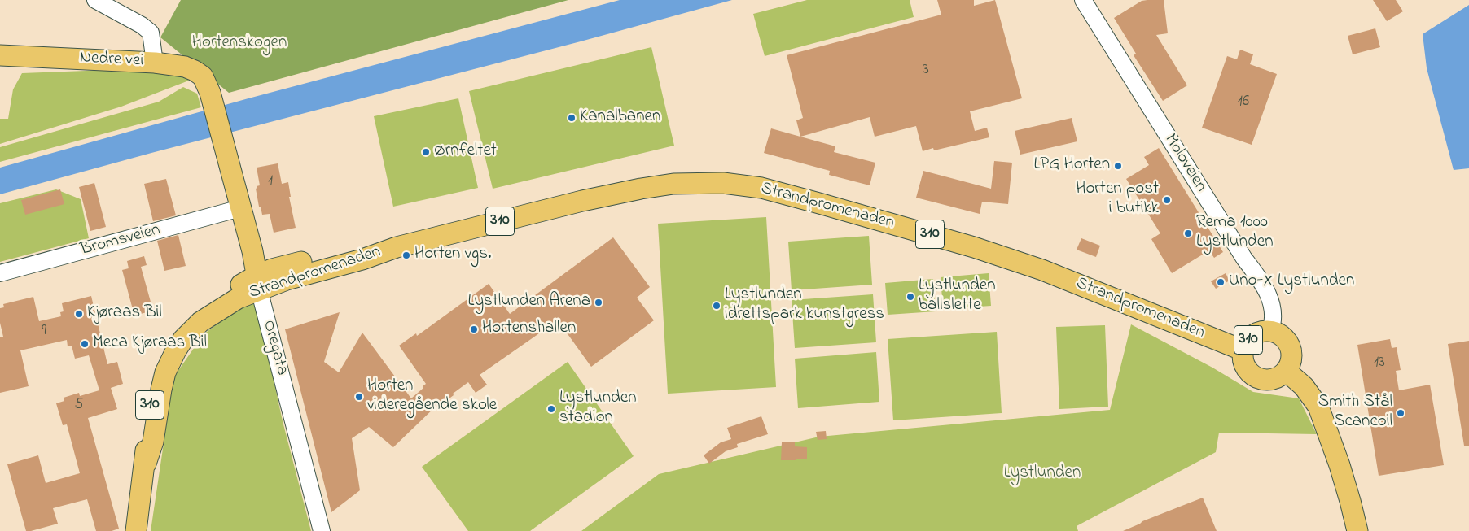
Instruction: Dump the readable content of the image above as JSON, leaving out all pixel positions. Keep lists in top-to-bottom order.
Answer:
{
  "streets": {
    "main road": [
      "Nedre vei",
      "Strandpromenaden",
      "310",
      "Oregata"
    ],
    "street": ["Moloveien", "Bromsveien"]
  },
  "crossings": [
    ["Nedre vei", "Oregata"],
    ["Moloveien", "Strandpromenaden"],
    ["Moloveien", "310"],
    ["Strandpromenaden", "310"],
    ["Strandpromenaden", "Oregata"],
    ["Bromsveien", "Oregata"]
  ],
  "parks": ["Hortenskogen", "Lystlunden"],
  "places": [
    "Kanalbanen",
    "Ørnfeltet",
    "LPG Horten",
    "Horten post i butikk",
    "Rema 1000 Lystlunden",
    "Horten vgs.",
    "Uno-X Lystlunden",
    "Lystlunden ballslette",
    "Lystlunden Arena",
    "Lystlunden idrettspark kunstgress",
    "Kjøraas Bil",
    "Hortenshallen",
    "Meca Kjøraas Bil",
    "Horten videregående skole",
    "Lystlunden stadion",
    "Smith Stål Scancoil"
  ],
  "house_numbers": [
    "3",
    "16",
    "1",
    "9",
    "13",
    "5"
  ]
}
